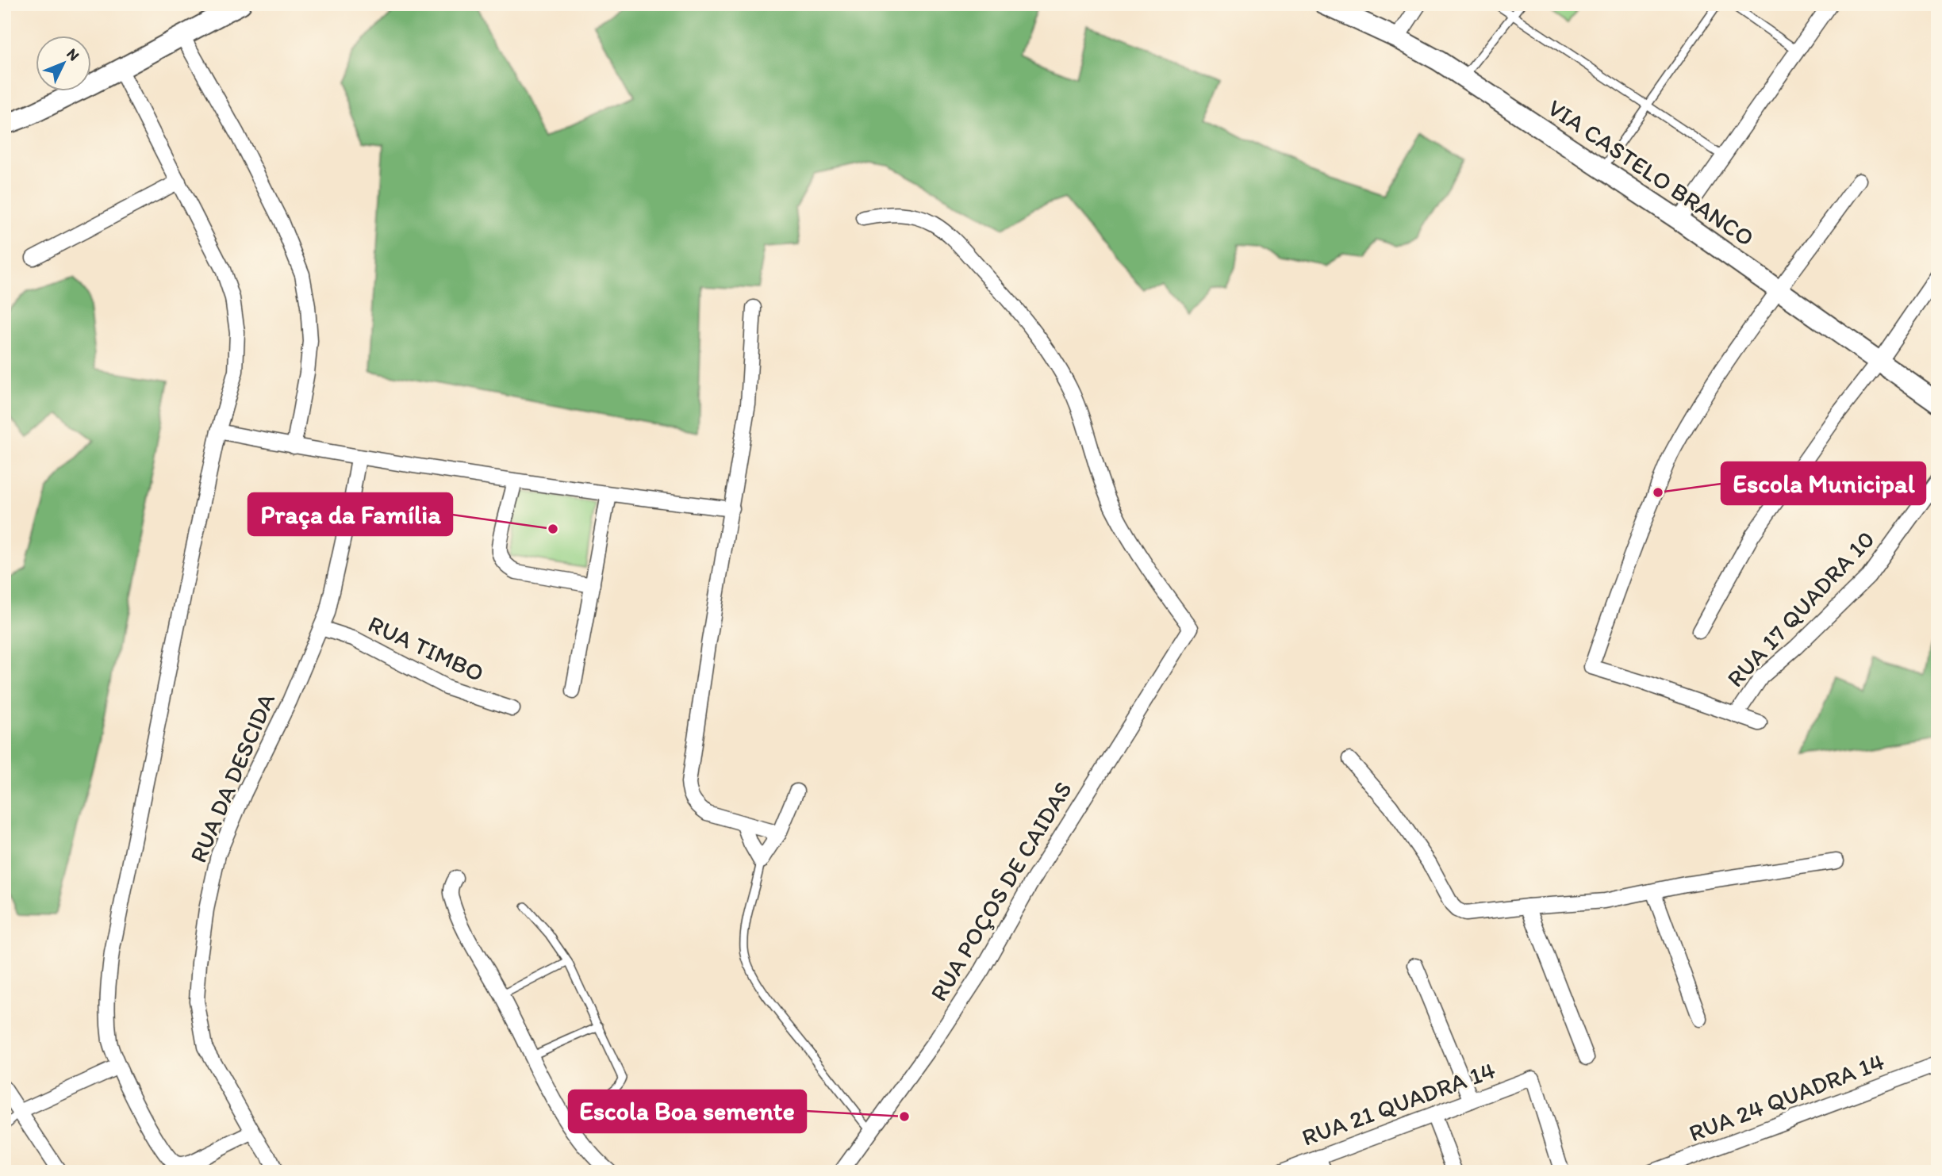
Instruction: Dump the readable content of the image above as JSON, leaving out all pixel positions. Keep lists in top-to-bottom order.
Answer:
{
  "streets": {
    "main road": ["VIA CASTELO BRANCO"],
    "street": [
      "RUA 17 QUADRA 10",
      "RUA TIMBO",
      "RUA DA DESCIDA",
      "RUA POÇOS DE CAIDAS",
      "RUA 24 QUADRA 14",
      "RUA 21 QUADRA 14"
    ]
  },
  "crossings": [
    ["RUA TIMBO", "RUA DA DESCIDA"]
  ],
  "places": ["Escola Municipal", "Praça da Família", "Escola Boa semente"],
  "north": "top right"
}
